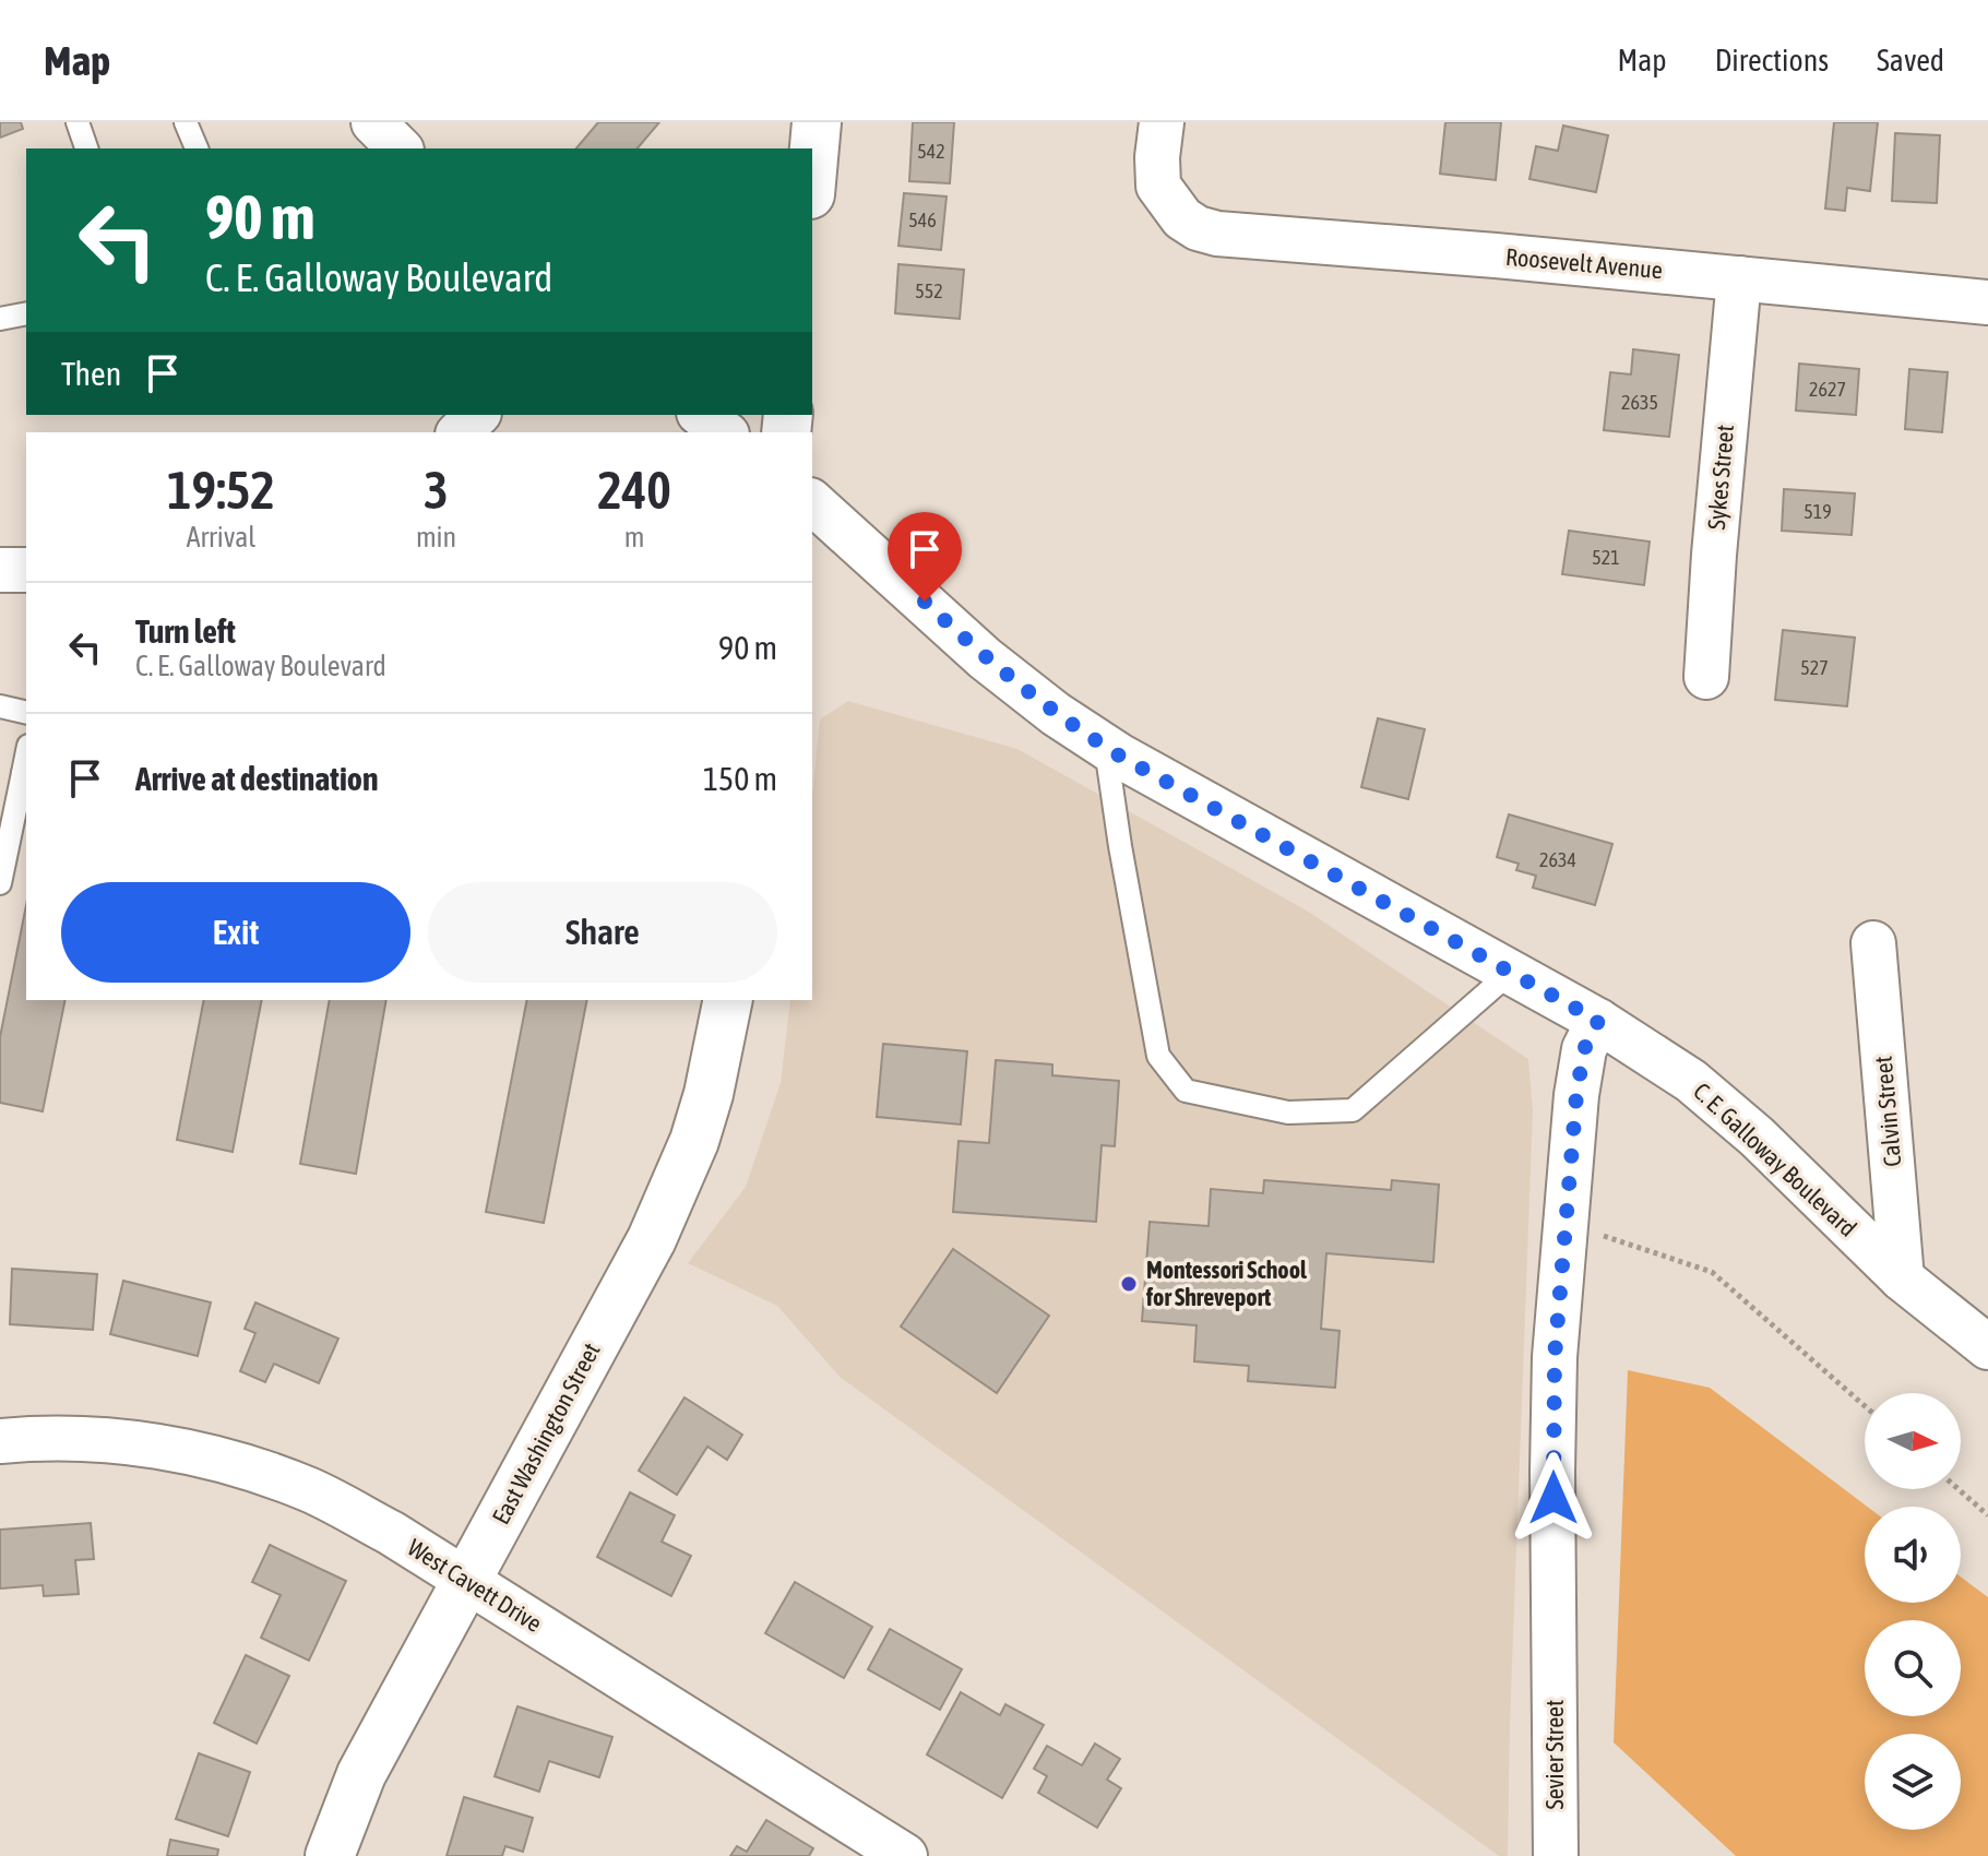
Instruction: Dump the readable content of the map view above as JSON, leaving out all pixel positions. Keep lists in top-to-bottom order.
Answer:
{
  "streets": {
    "street": [
      "Roosevelt Avenue",
      "Sykes Street",
      "Calvin Street",
      "C. E. Galloway Boulevard",
      "East Washington Street",
      "West Cavett Drive",
      "Sevier Street"
    ]
  },
  "crossings": [
    ["Roosevelt Avenue", "Sykes Street"],
    ["Calvin Street", "C. E. Galloway Boulevard"],
    ["East Washington Street", "West Cavett Drive"]
  ],
  "places": ["Montessori School for Shreveport"],
  "house_numbers": [
    "542",
    "546",
    "552",
    "2627",
    "2635",
    "519",
    "521",
    "527",
    "2634"
  ],
  "north": "right",
  "page": {
    "header": "Map",
    "nav": ["Map", "Directions", "Saved"],
    "turn": ["90 m", "C. E. Galloway Boulevard"],
    "then": "Then",
    "eta": [
      "19:52",
      "Arrival",
      "3",
      "min",
      "240",
      "m"
    ],
    "list": [
      {
        "name": "Turn left",
        "note": "C. E. Galloway Boulevard",
        "value": "90 m"
      },
      {
        "name": "Arrive at destination",
        "value": "150 m"
      }
    ],
    "buttons": ["Exit", "Share"]
  }
}
